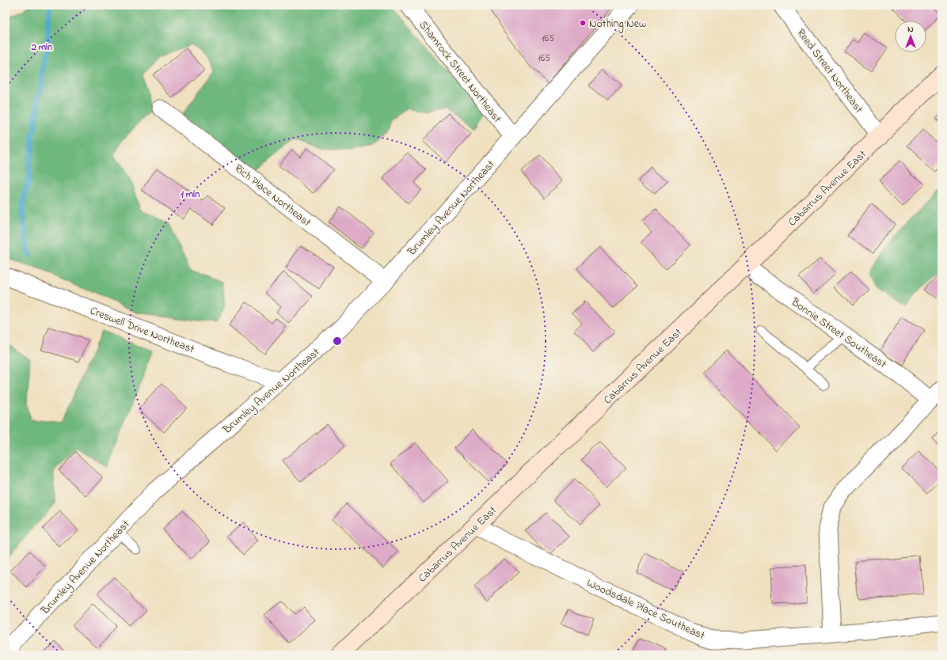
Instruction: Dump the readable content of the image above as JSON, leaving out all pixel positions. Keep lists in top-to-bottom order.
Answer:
{
  "streets": {
    "main road": ["Cabarrus Avenue East"],
    "street": [
      "Reed Street Northeast",
      "Shamrock Street Northeast",
      "Rich Place Northeast",
      "Brumley Avenue Northeast",
      "Creswell Drive Northeast",
      "Bonnie Street Southeast",
      "Woodsdale Place Southeast"
    ]
  },
  "crossings": [
    ["Reed Street Northeast", "Cabarrus Avenue East"],
    ["Shamrock Street Northeast", "Brumley Avenue Northeast"],
    ["Cabarrus Avenue East", "Bonnie Street Southeast"],
    ["Cabarrus Avenue East", "Woodsdale Place Southeast"],
    ["Rich Place Northeast", "Brumley Avenue Northeast"],
    ["Brumley Avenue Northeast", "Creswell Drive Northeast"]
  ],
  "places": ["Nothing New"],
  "house_numbers": ["165", "165"],
  "north": "top",
  "rings": ["2 min", "1 min"]
}
